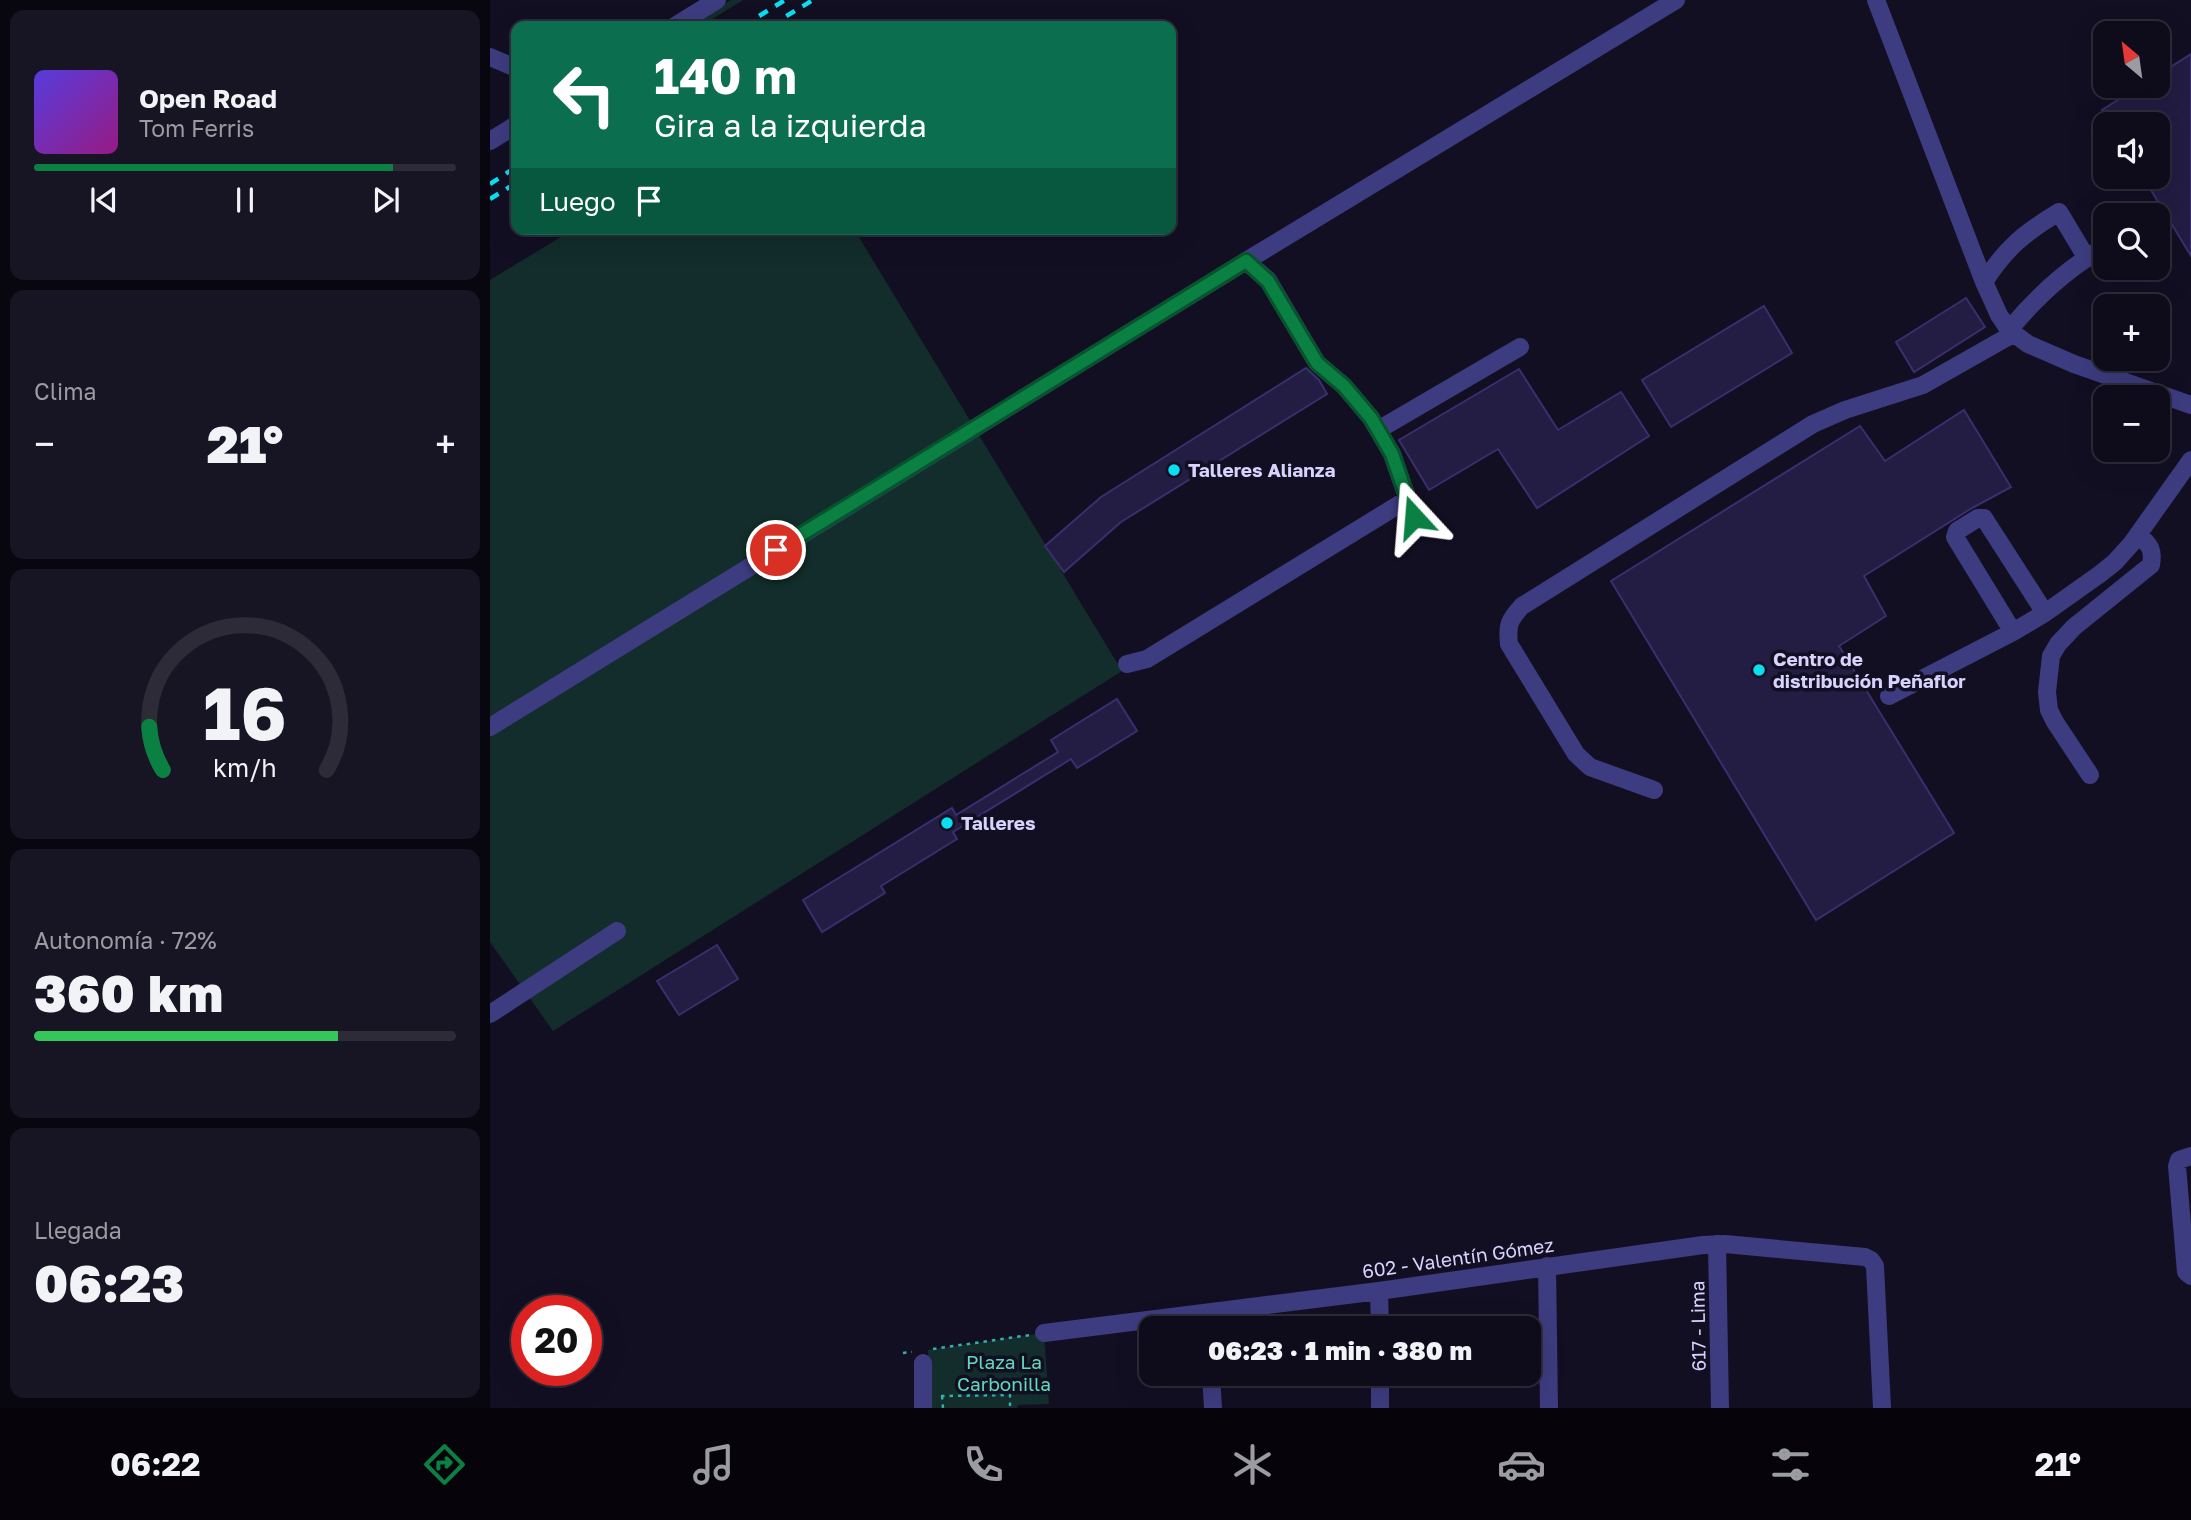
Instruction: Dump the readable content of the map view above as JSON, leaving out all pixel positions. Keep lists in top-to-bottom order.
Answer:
{
  "streets": {
    "street": ["602 - Valentín Gómez", "617 - Lima"]
  },
  "crossings": [
    ["602 - Valentín Gómez", "617 - Lima"]
  ],
  "parks": ["Plaza La Carbonilla"],
  "places": ["Talleres Alianza", "Centro de distribución Peñaflor", "Talleres"],
  "north": "top left",
  "page": {
    "map_buttons": ["+", "−"],
    "turn": ["140 m", "Gira a la izquierda"],
    "song": ["Open Road", "Tom Ferris"],
    "then": "Luego",
    "tile": [
      "Clima",
      ["Autonomía · 72%", "360 km"],
      ["Llegada", "06:23"]
    ],
    "heat": ["−", "21°", "+"],
    "limit": "20",
    "trip": "06:23 · 1 min · 380 m",
    "tabs": ["06:22", "21°"],
    "gauge": ["16", "km/h"]
  }
}
